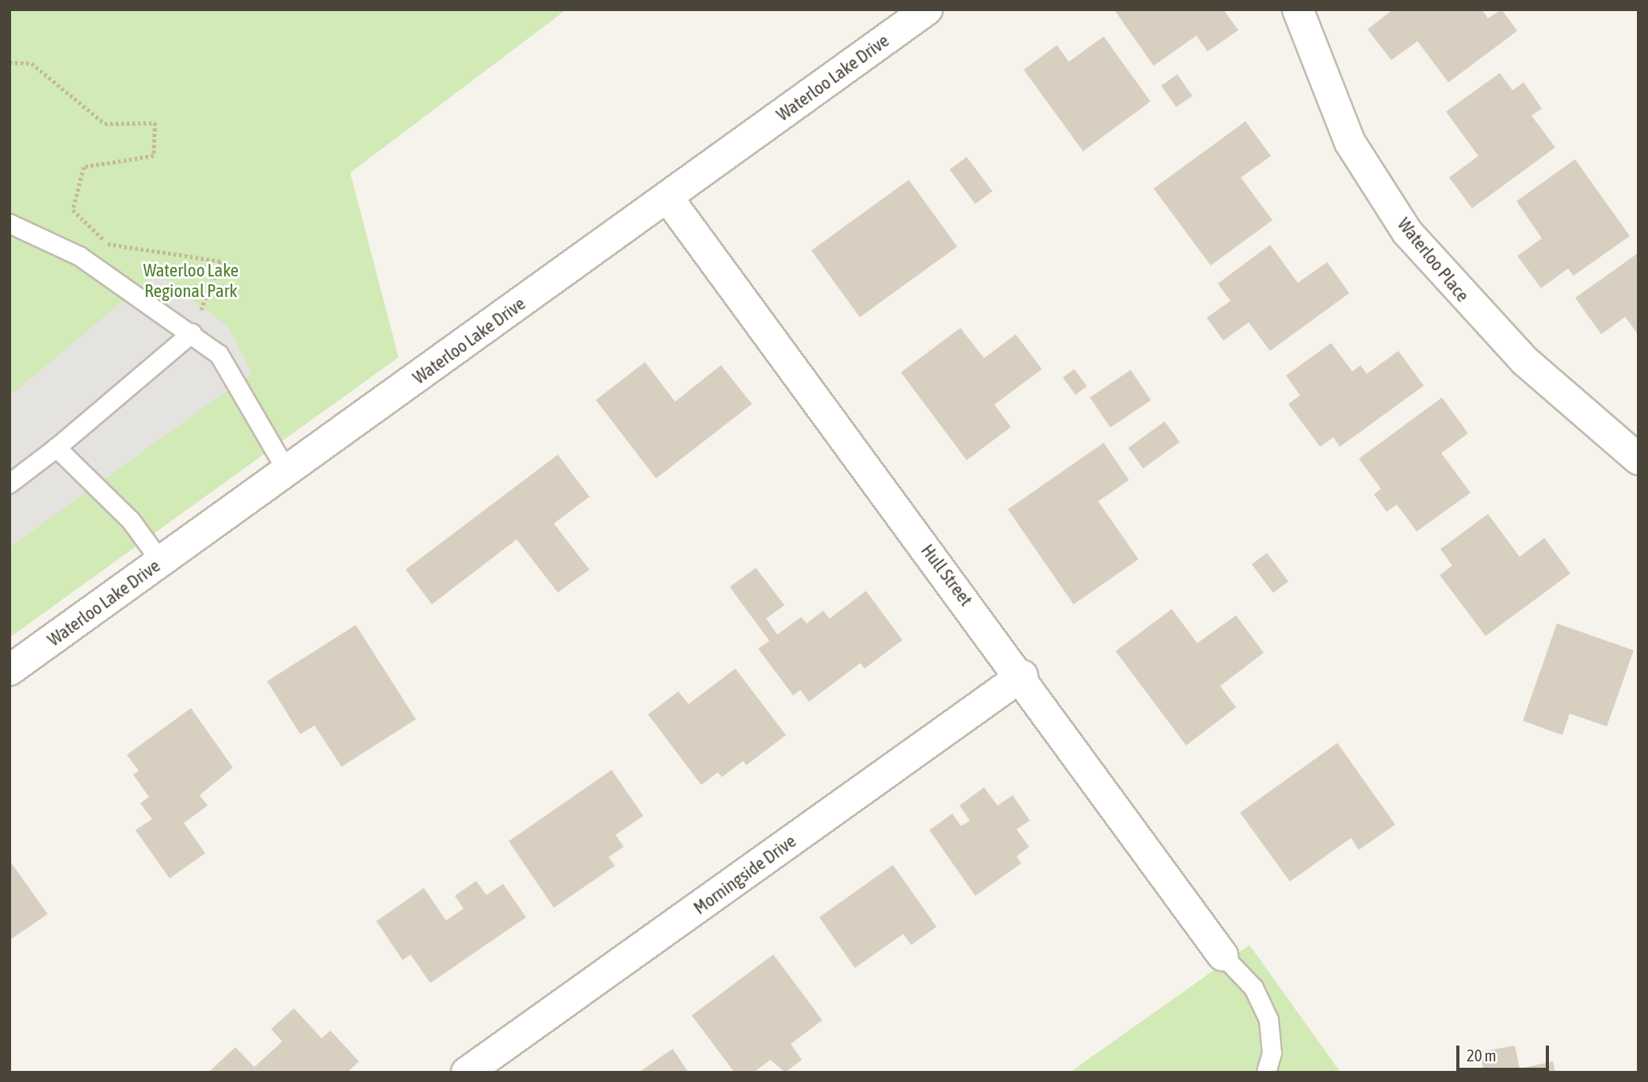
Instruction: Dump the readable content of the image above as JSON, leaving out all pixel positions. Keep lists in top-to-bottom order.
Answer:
{
  "streets": {
    "street": [
      "Waterloo Lake Drive",
      "Waterloo Place",
      "Hull Street",
      "Morningside Drive"
    ]
  },
  "crossings": [
    ["Waterloo Lake Drive", "Hull Street"],
    ["Hull Street", "Morningside Drive"]
  ],
  "parks": ["Waterloo Lake Regional Park"],
  "scale_bar": "20 m"
}
